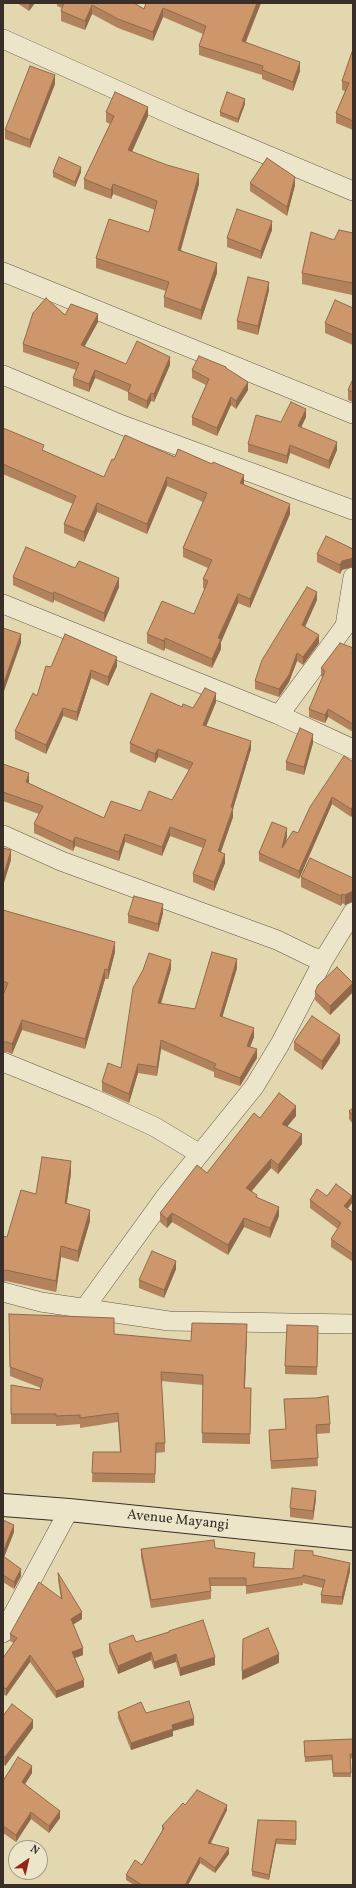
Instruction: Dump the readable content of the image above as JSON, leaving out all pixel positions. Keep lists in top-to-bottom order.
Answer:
{
  "streets": {
    "street": ["Avenue Mayangi"]
  },
  "north": "top right"
}
